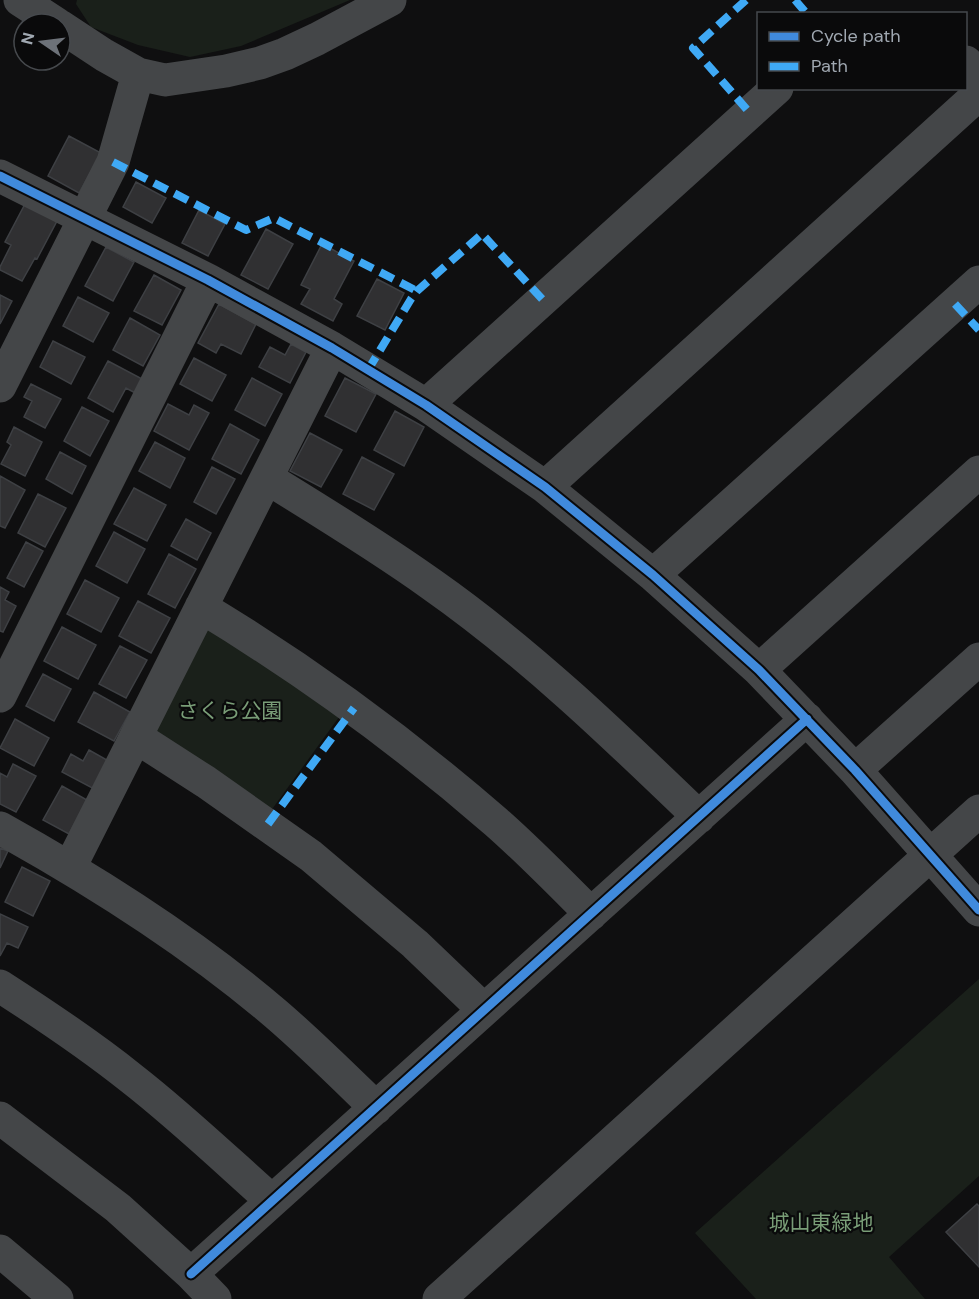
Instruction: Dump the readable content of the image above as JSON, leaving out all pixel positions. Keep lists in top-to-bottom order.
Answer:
{
  "parks": ["さくら公園", "城山東緑地"],
  "legend": ["Cycle path", "Path"],
  "north": "left"
}
